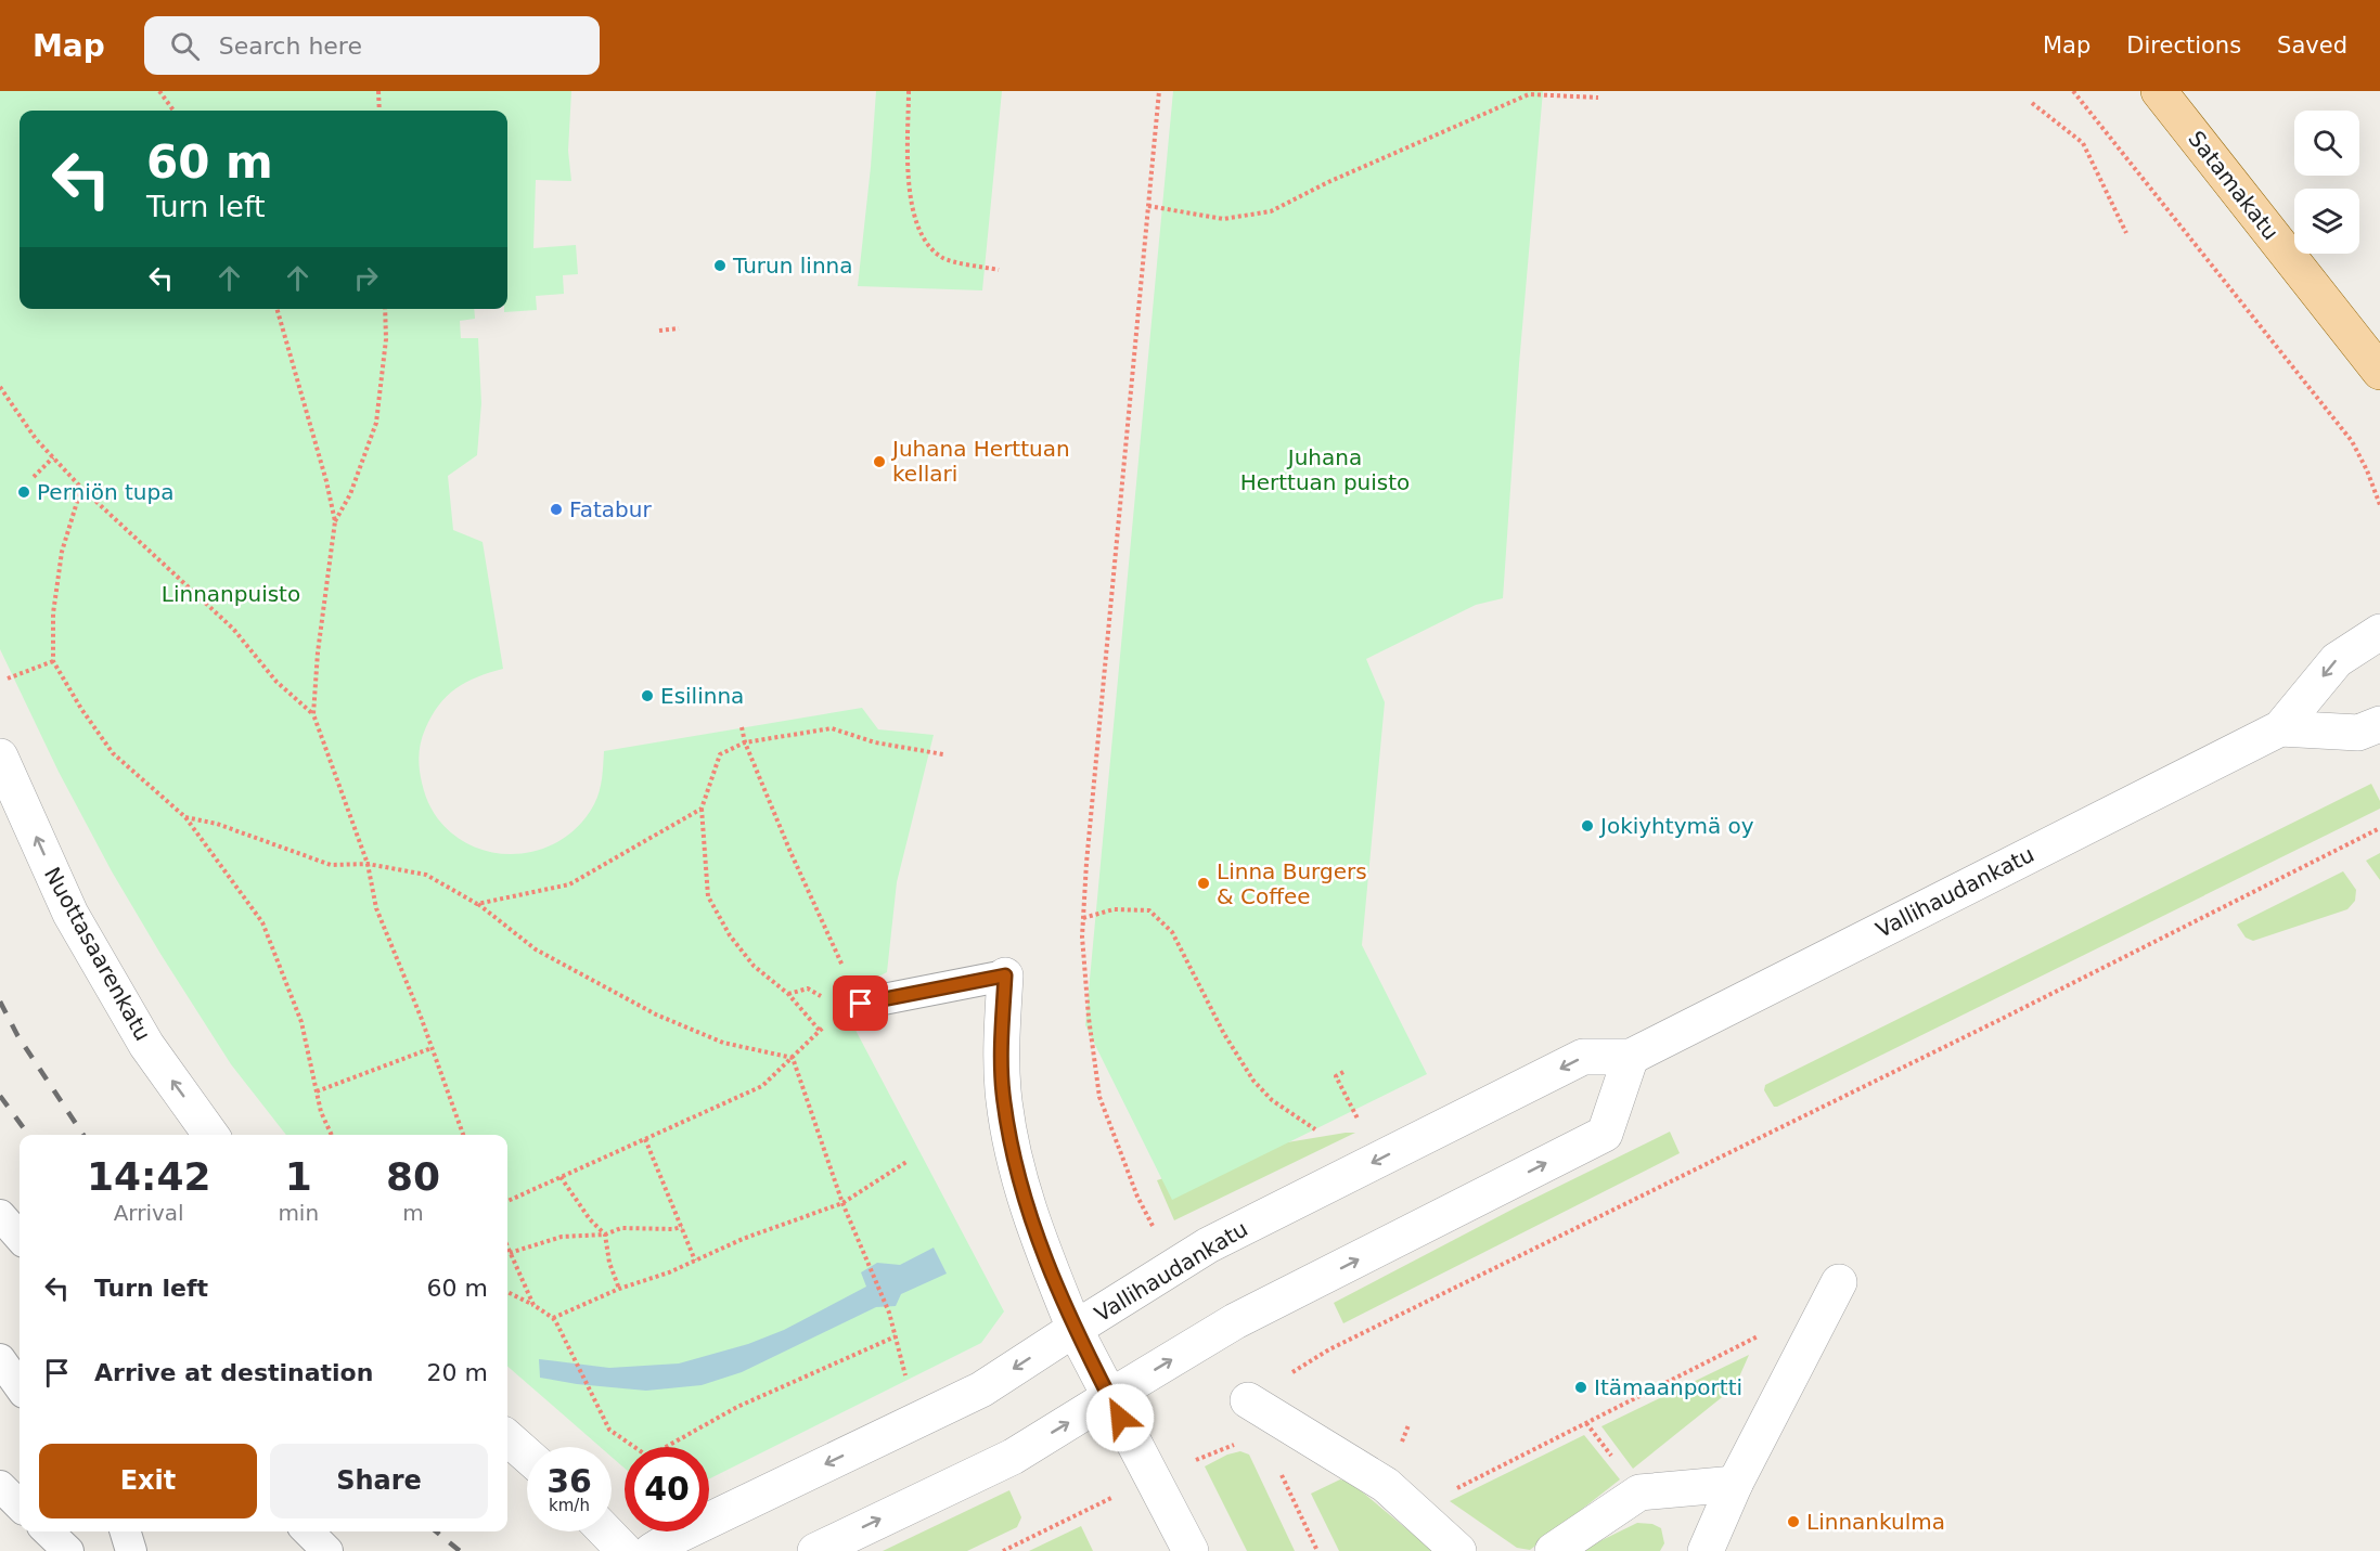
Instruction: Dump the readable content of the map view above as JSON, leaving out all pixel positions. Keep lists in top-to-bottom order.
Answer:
{
  "streets": {
    "main road": ["Satamakatu"],
    "street": ["Vallihaudankatu", "Nuottasaarenkatu"]
  },
  "one_way": ["Nuottasaarenkatu"],
  "parks": ["Juhana Herttuan puisto", "Linnanpuisto"],
  "places": [
    "Turun linna",
    "Juhana Herttuan kellari",
    "Perniön tupa",
    "Fatabur",
    "Esilinna",
    "Jokiyhtymä oy",
    "Linna Burgers & Coffee",
    "Itämaanportti",
    "Linnankulma"
  ],
  "page": {
    "header": "Map",
    "search": "Search here",
    "nav": ["Map", "Directions", "Saved"],
    "turn": ["60 m", "Turn left"],
    "eta": [
      "14:42",
      "Arrival",
      "1",
      "min",
      "80",
      "m"
    ],
    "list": [
      {
        "name": "Turn left",
        "value": "60 m"
      },
      {
        "name": "Arrive at destination",
        "value": "20 m"
      }
    ],
    "buttons": ["Exit", "Share"],
    "speed": "36 km/h",
    "limit": "40"
  }
}
